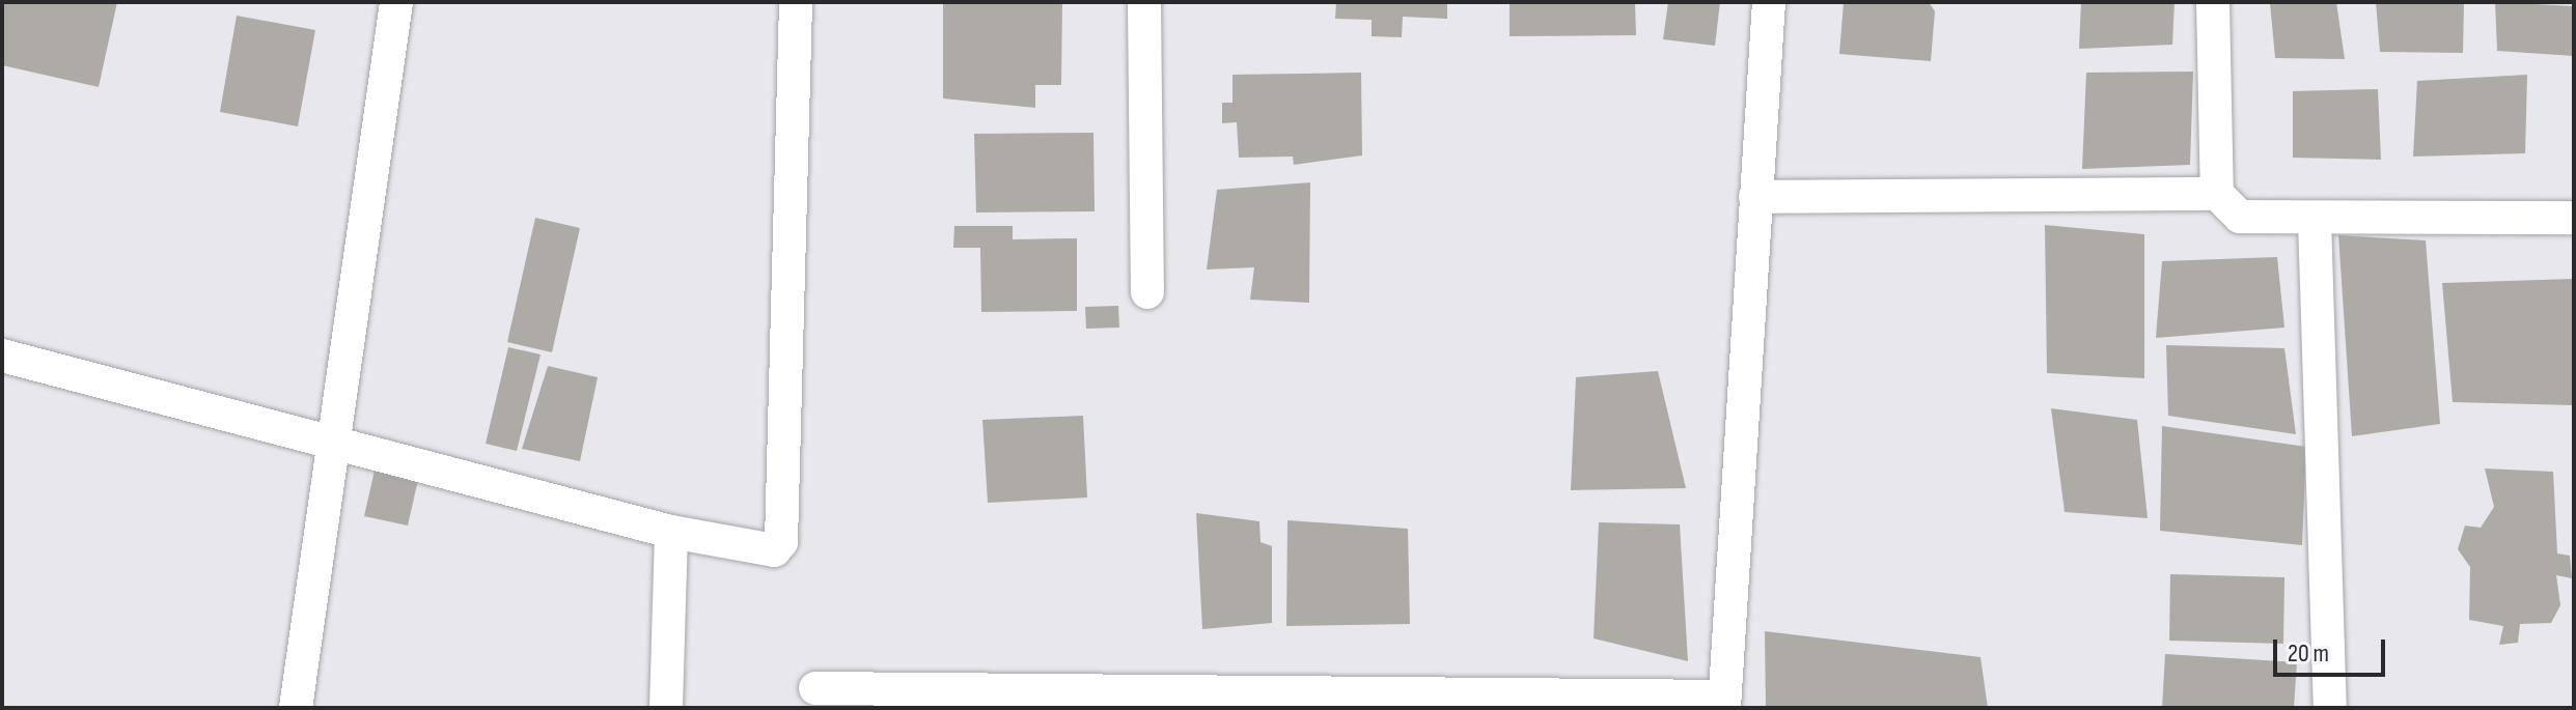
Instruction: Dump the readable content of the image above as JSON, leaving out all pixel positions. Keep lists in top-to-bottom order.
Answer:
{
  "scale_bar": "20 m"
}
